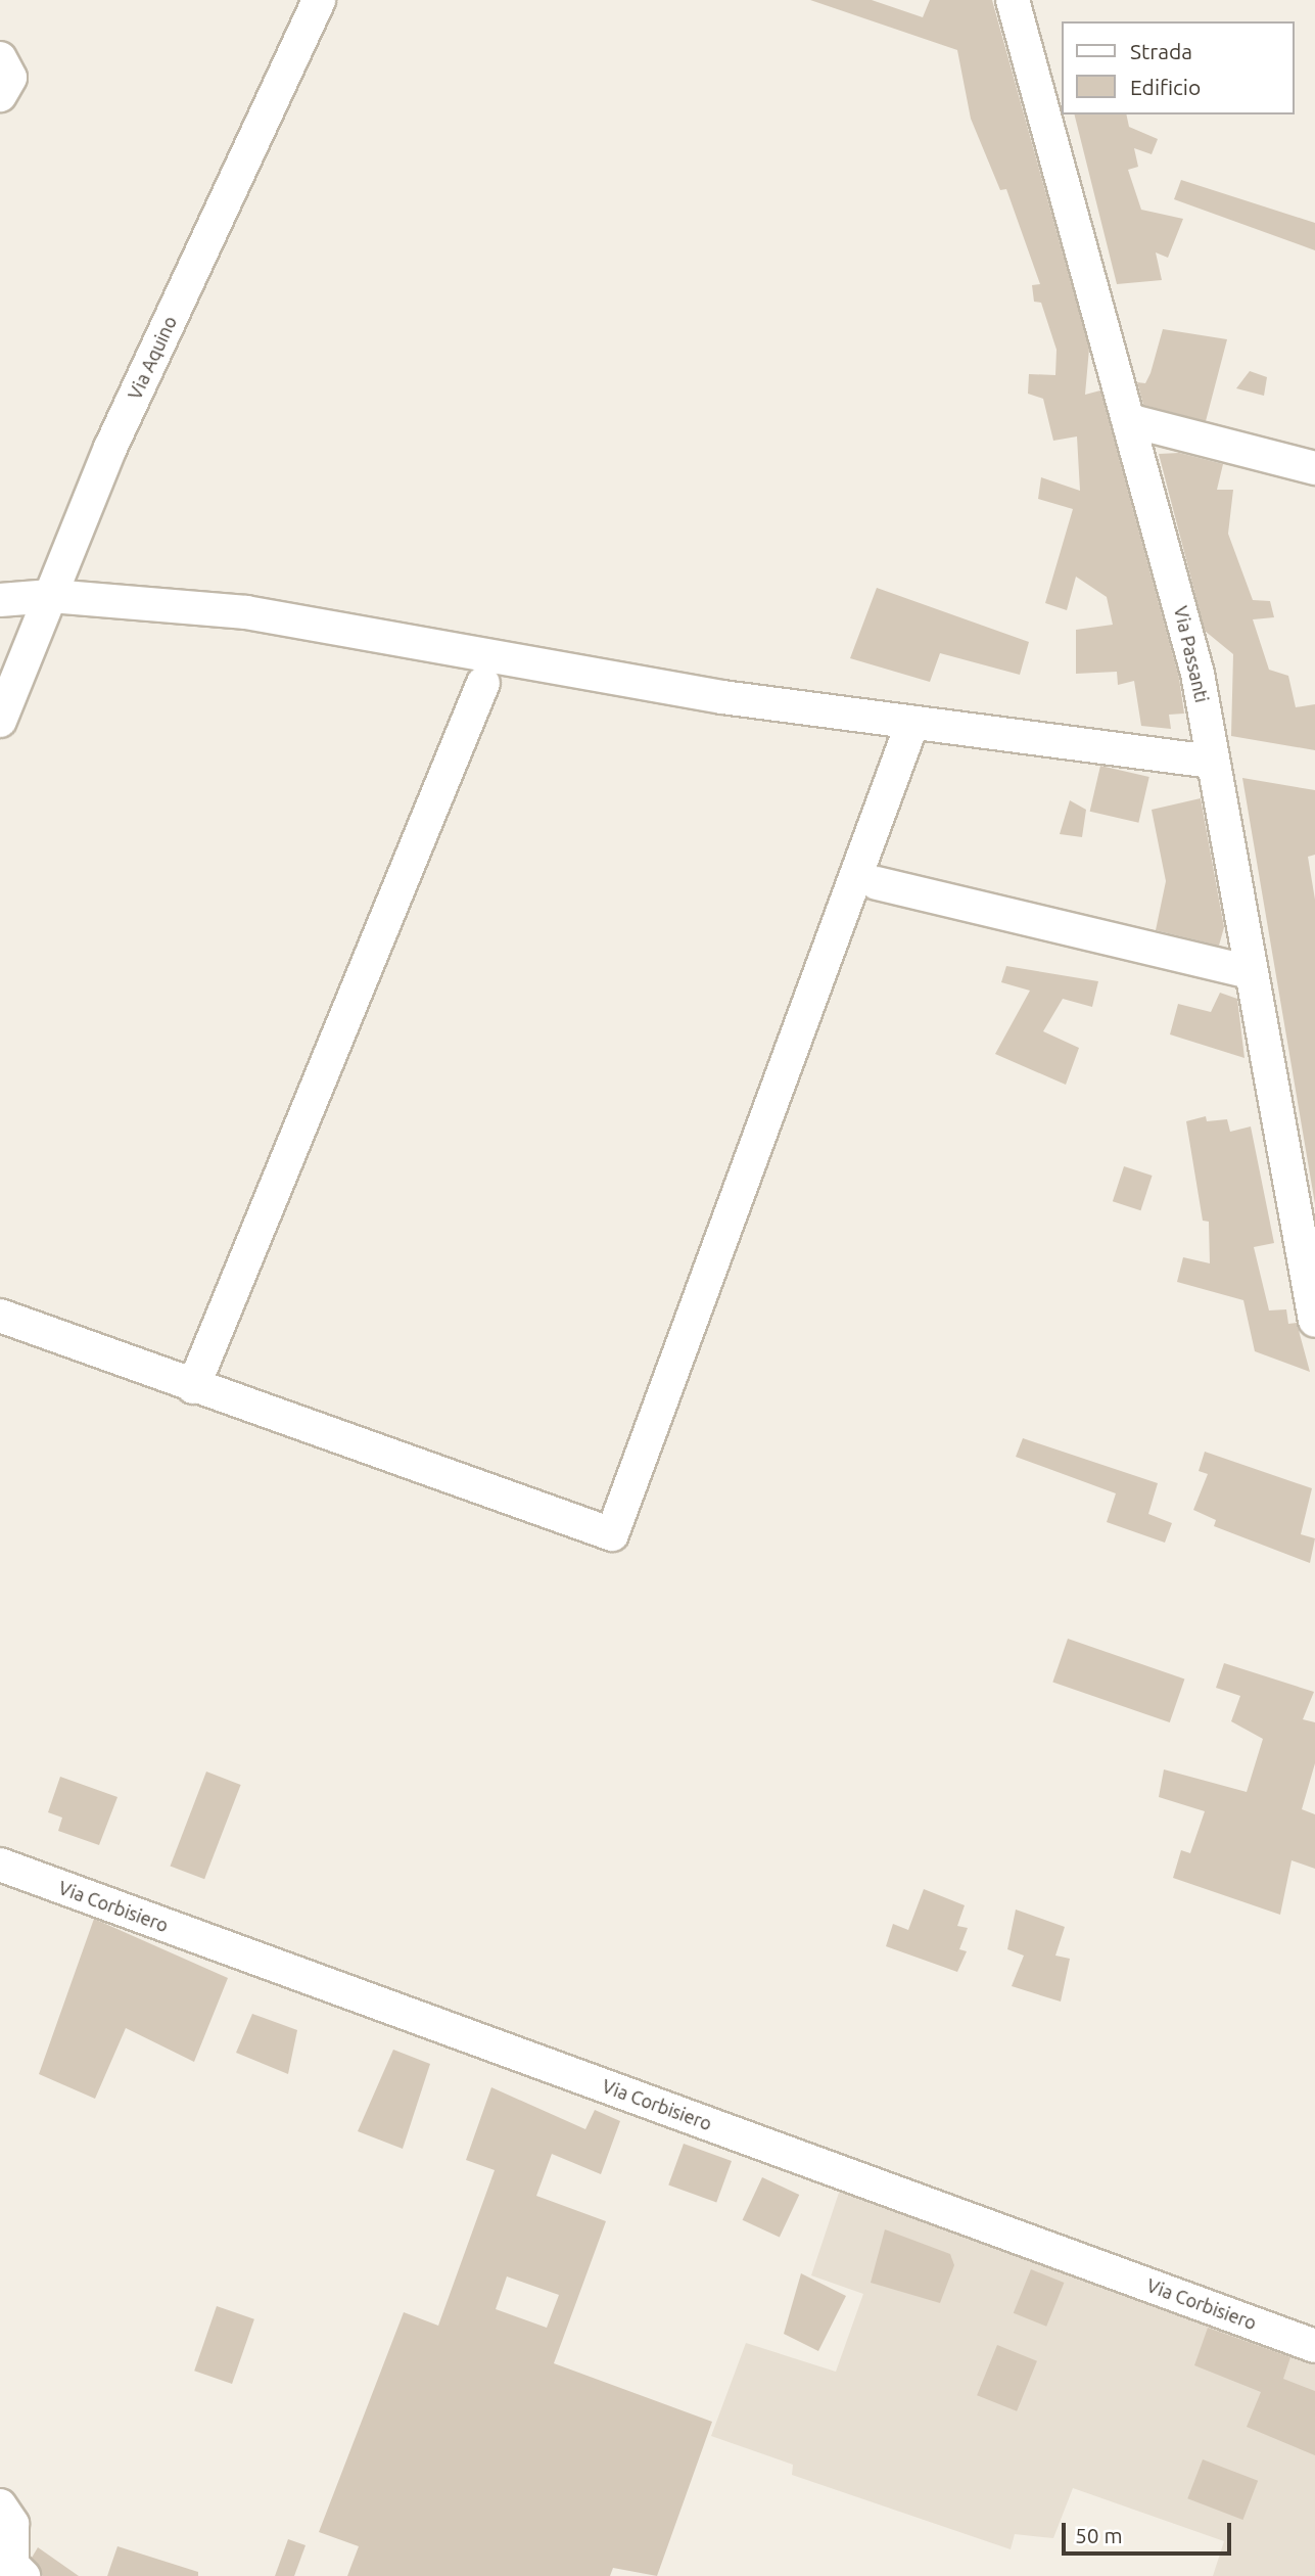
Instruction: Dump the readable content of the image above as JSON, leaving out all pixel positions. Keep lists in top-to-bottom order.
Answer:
{
  "streets": {
    "street": ["Via Aquino", "Via Passanti", "Via Corbisiero"]
  },
  "legend": ["Strada", "Edificio"],
  "scale_bar": "50 m"
}
